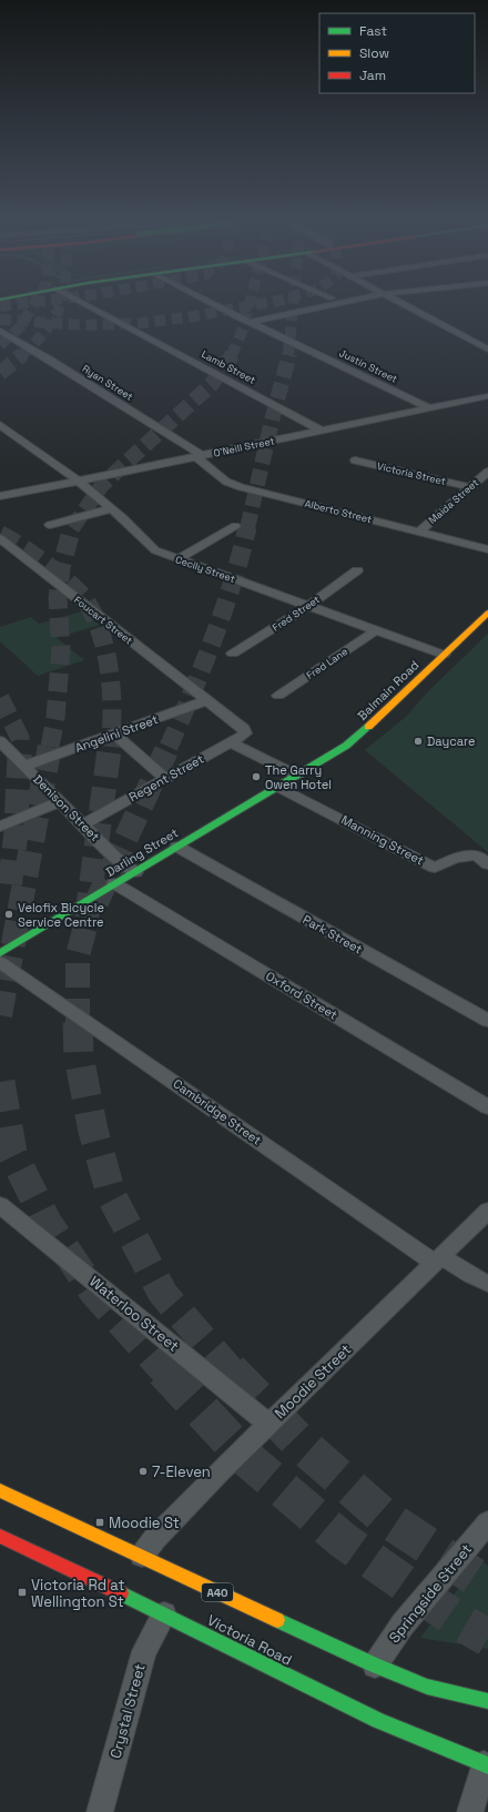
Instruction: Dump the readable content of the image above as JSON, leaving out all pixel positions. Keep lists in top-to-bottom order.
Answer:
{
  "streets": {
    "main road": [
      "Balmain Road",
      "Darling Street",
      "A40",
      "Victoria Road"
    ],
    "street": [
      "Justin Street",
      "Lamb Street",
      "Ryan Street",
      "O'Neill Street",
      "Victoria Street",
      "Maida Street",
      "Alberto Street",
      "Cecily Street",
      "Fred Street",
      "Foucart Street",
      "Fred Lane",
      "Angelini Street",
      "Regent Street",
      "Denison Street",
      "Manning Street",
      "Park Street",
      "Oxford Street",
      "Cambridge Street",
      "Waterloo Street",
      "Moodie Street",
      "Springside Street",
      "Crystal Street"
    ]
  },
  "crossings": [
    ["Justin Street", "O'Neill Street"],
    ["Lamb Street", "O'Neill Street"],
    ["Ryan Street", "O'Neill Street"],
    ["Ryan Street", "Alberto Street"],
    ["O'Neill Street", "Alberto Street"],
    ["O'Neill Street", "Cecily Street"],
    ["Victoria Street", "Maida Street"],
    ["Maida Street", "Alberto Street"],
    ["Cecily Street", "Fred Street"],
    ["Cecily Street", "Fred Lane"],
    ["Cecily Street", "Balmain Road"],
    ["Foucart Street", "Angelini Street"],
    ["Foucart Street", "Regent Street"],
    ["Balmain Road", "Darling Street"],
    ["Angelini Street", "Denison Street"],
    ["Regent Street", "Denison Street"],
    ["Denison Street", "Darling Street"],
    ["Manning Street", "Darling Street"],
    ["Darling Street", "Park Street"],
    ["Darling Street", "Oxford Street"],
    ["Cambridge Street", "Moodie Street"],
    ["Waterloo Street", "Moodie Street"],
    ["Moodie Street", "A40"],
    ["A40", "Springside Street"],
    ["Victoria Road", "Crystal Street"]
  ],
  "places": {
    "other": [
      "Daycare",
      "The Garry Owen Hotel",
      "Velofix Bicycle Service Centre",
      "7-Eleven"
    ],
    "transit": ["Moodie St", "Victoria Rd at Wellington St"]
  },
  "legend": ["Fast", "Slow", "Jam"]
}
